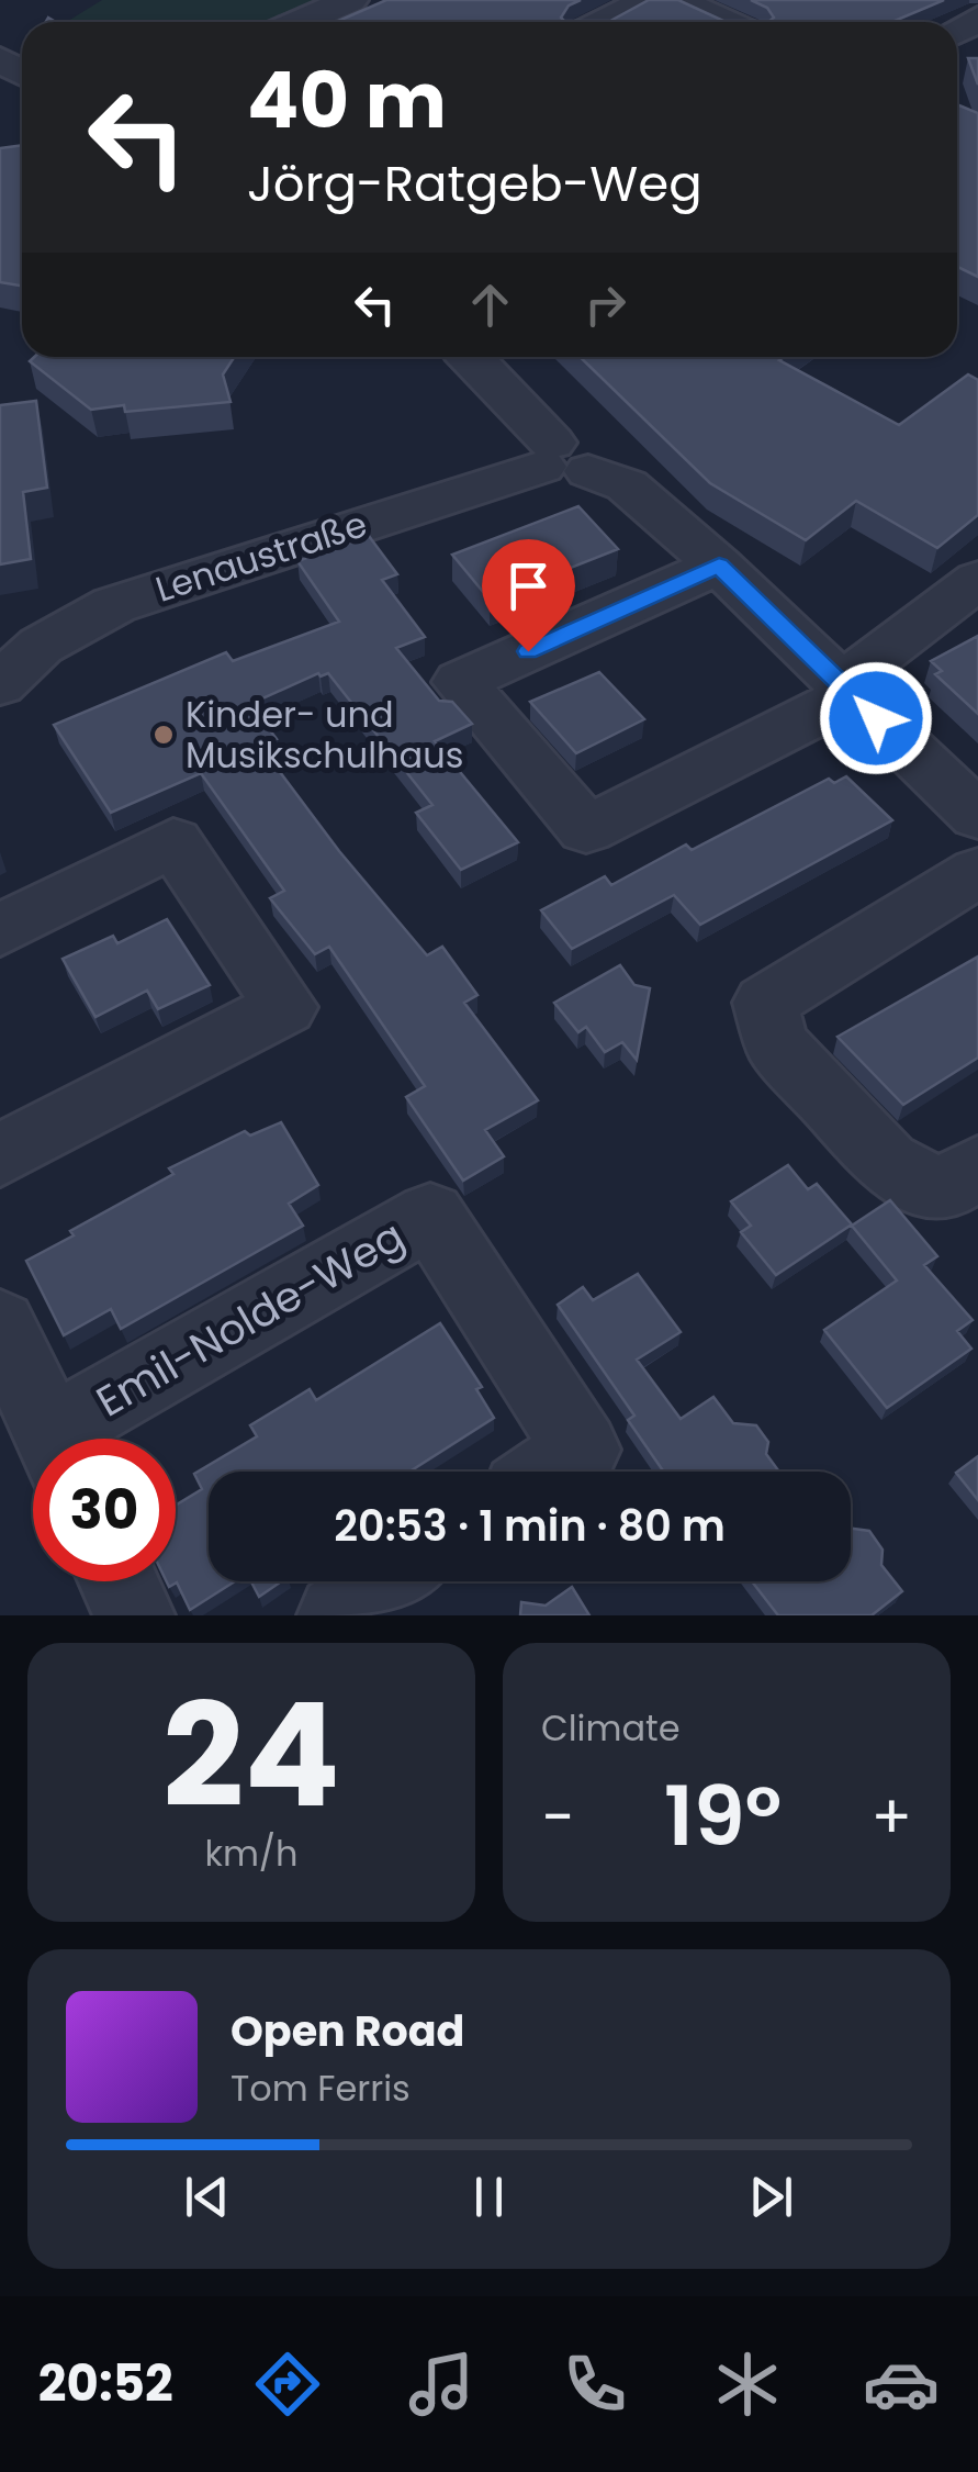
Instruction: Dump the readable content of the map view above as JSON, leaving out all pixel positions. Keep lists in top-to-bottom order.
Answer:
{
  "streets": {
    "street": ["Lenaustraße", "Emil-Nolde-Weg"]
  },
  "places": ["Kinder- und Musikschulhaus"],
  "page": {
    "turn": ["40 m", "Jörg-Ratgeb-Weg"],
    "limit": "30",
    "trip": "20:53 · 1 min · 80 m",
    "tile": [
      ["24", "km/h"],
      "Climate"
    ],
    "heat": ["−", "19°", "+"],
    "song": ["Open Road", "Tom Ferris"],
    "tabs": "20:52"
  }
}
